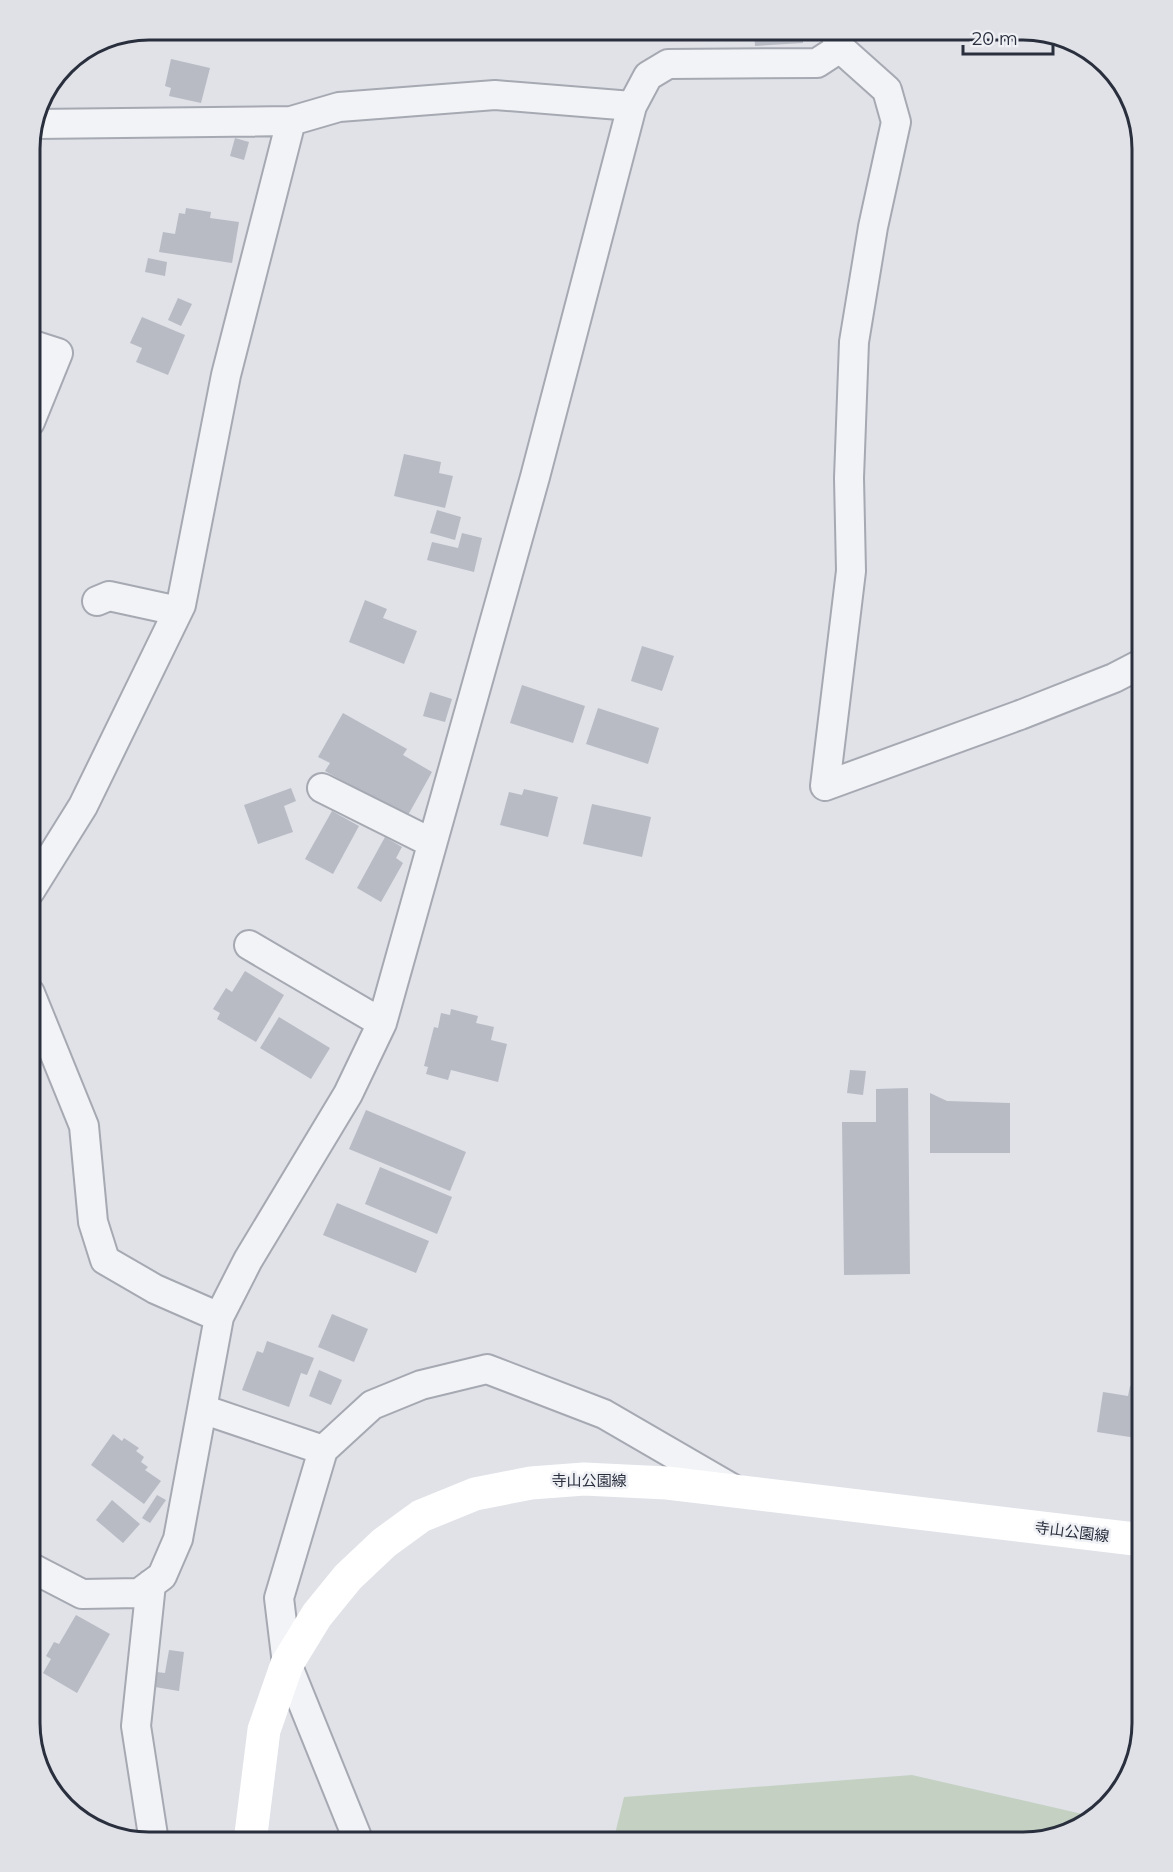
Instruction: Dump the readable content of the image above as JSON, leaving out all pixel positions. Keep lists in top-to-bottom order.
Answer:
{
  "streets": {
    "main road": ["寺山公園線"]
  },
  "scale_bar": "20 m"
}
